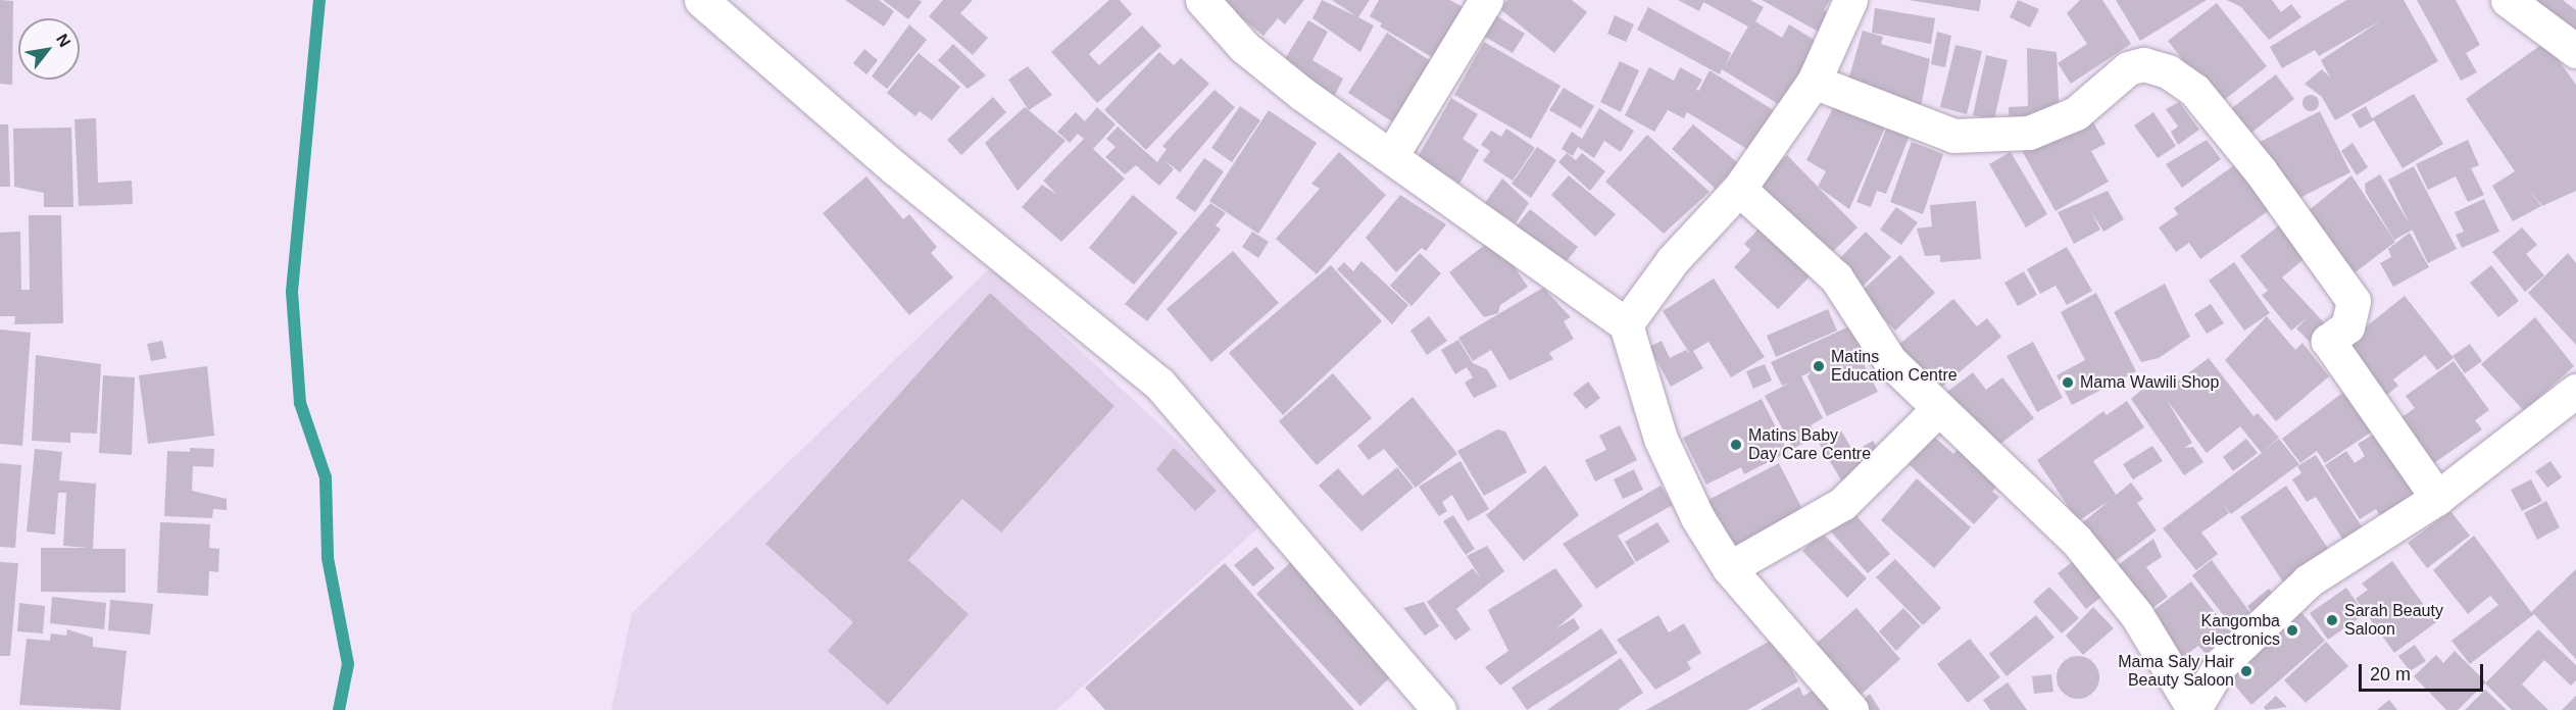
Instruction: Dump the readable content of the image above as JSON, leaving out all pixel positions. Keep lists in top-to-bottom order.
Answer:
{
  "places": [
    "Matins Education Centre",
    "Mama Wawili Shop",
    "Matins Baby Day Care Centre",
    "Sarah Beauty Saloon",
    "Kangomba electronics",
    "Mama Saly Hair Beauty Saloon"
  ],
  "scale_bar": "20 m",
  "north": "top right"
}
